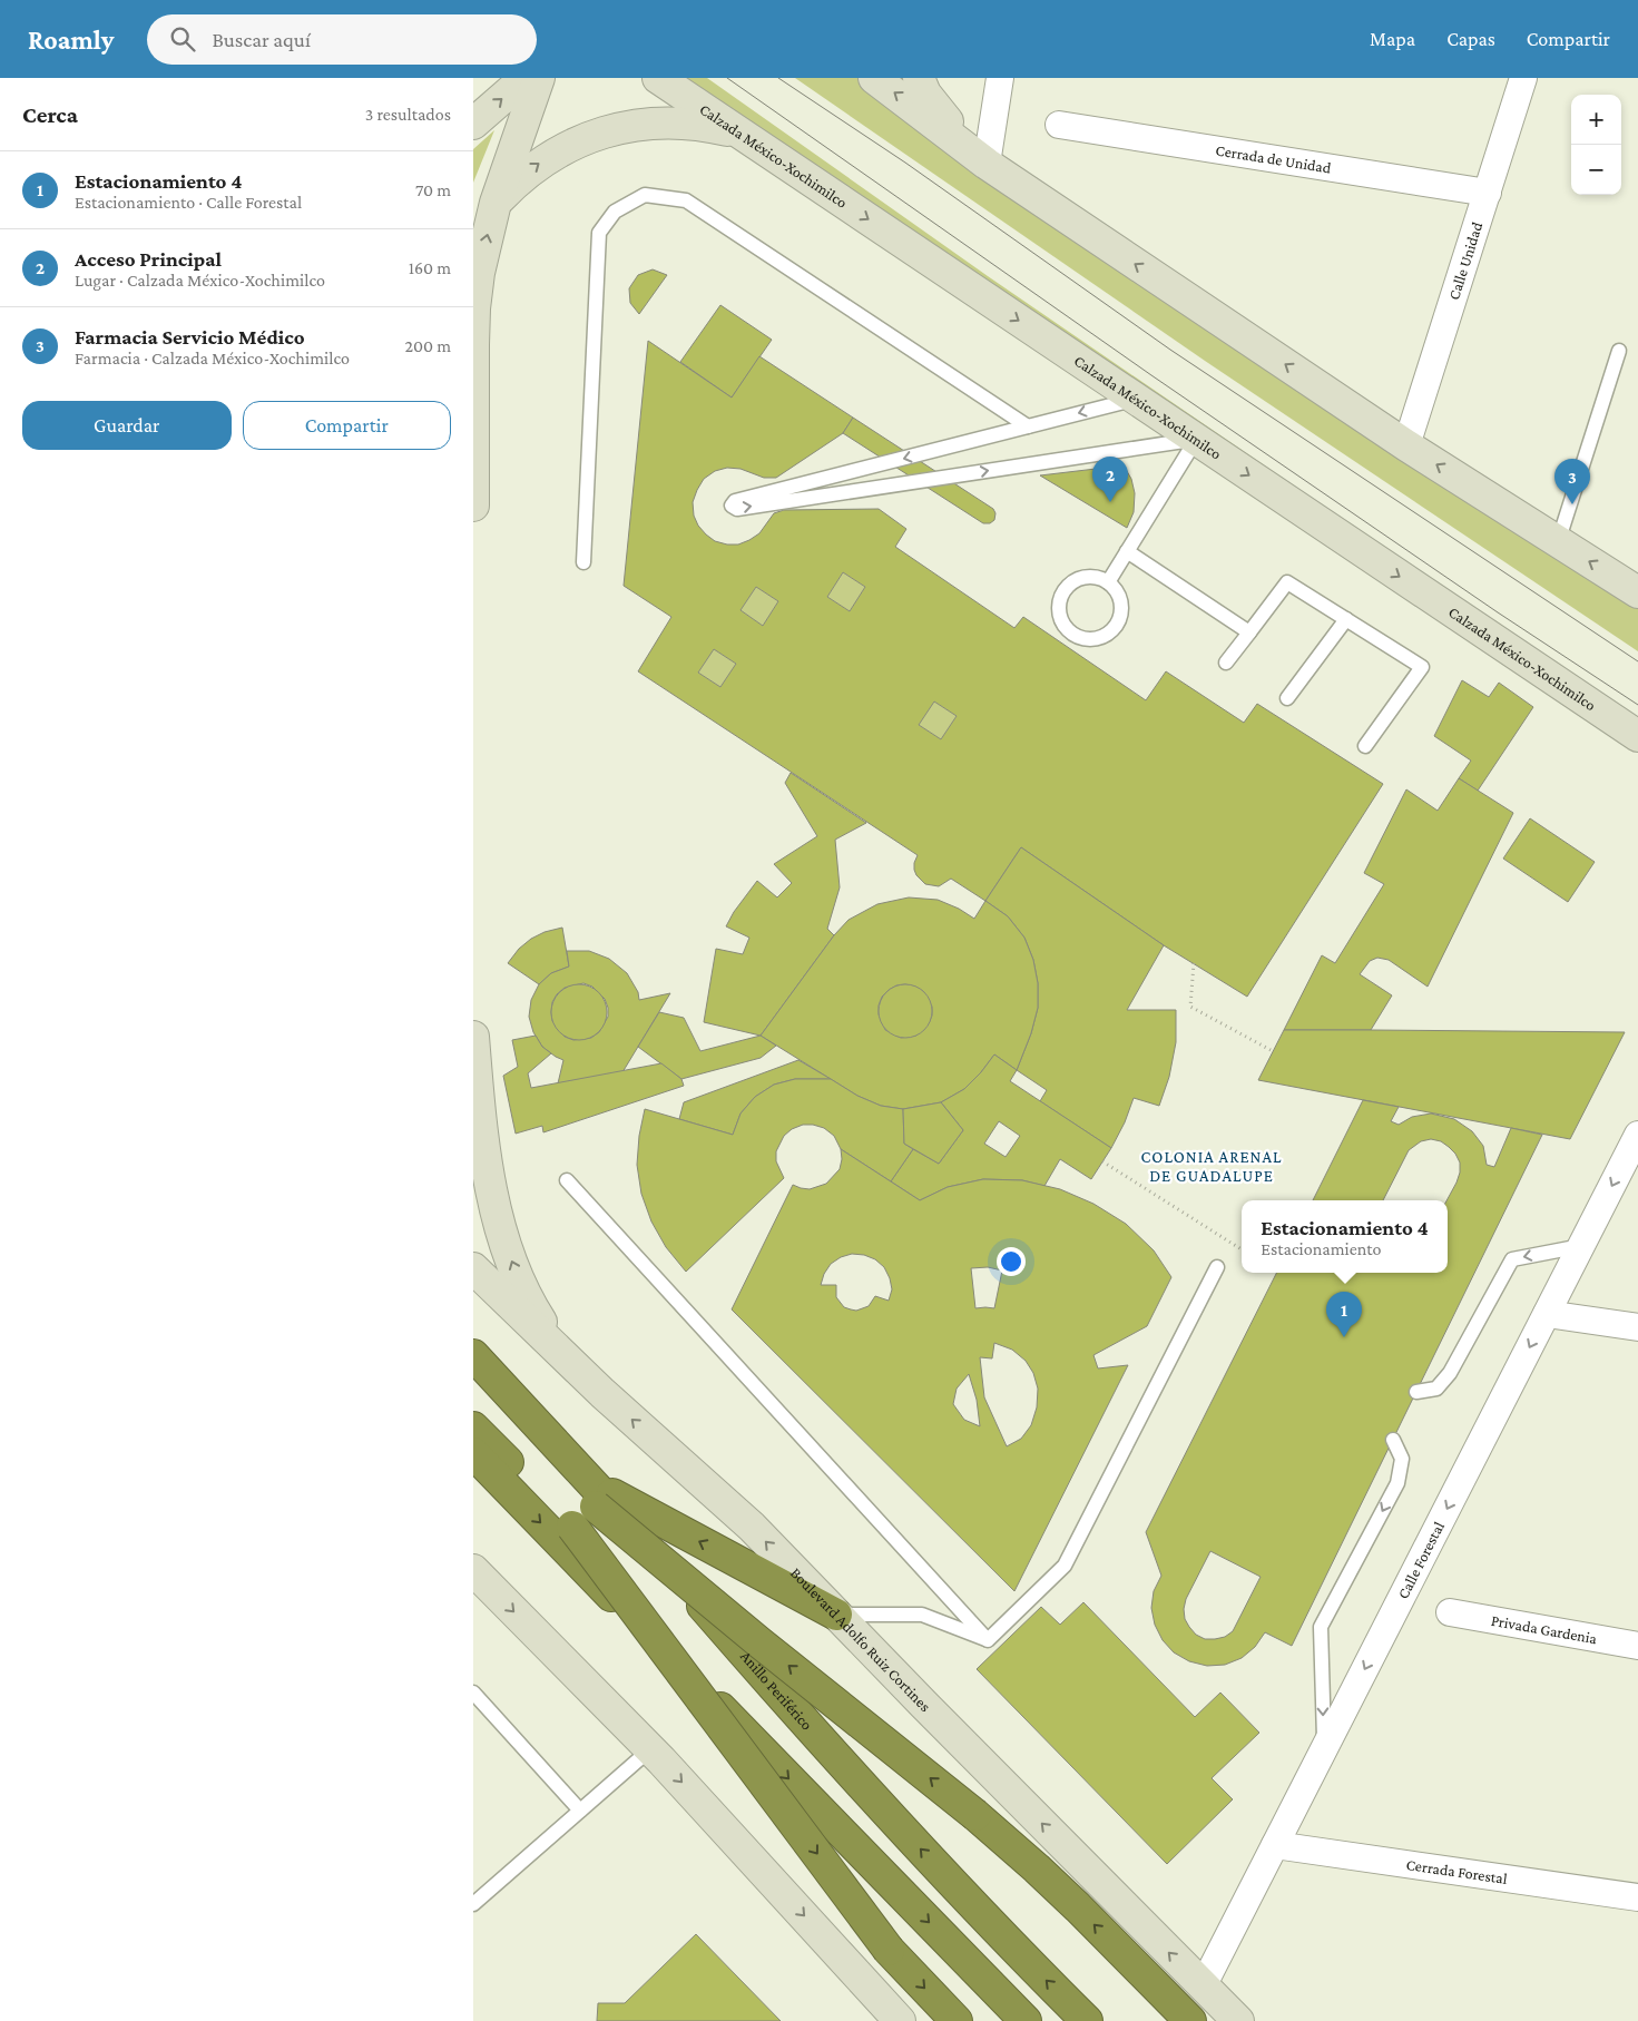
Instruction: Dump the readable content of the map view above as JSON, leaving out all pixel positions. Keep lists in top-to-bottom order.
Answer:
{
  "streets": {
    "highway": ["Anillo Periférico"],
    "main road": ["Calzada México-Xochimilco", "Boulevard Adolfo Ruiz Cortines"],
    "street": [
      "Cerrada de Unidad",
      "Calle Unidad",
      "Calle Forestal",
      "Privada Gardenia",
      "Cerrada Forestal"
    ]
  },
  "crossings": [
    ["Cerrada de Unidad", "Calle Unidad"],
    ["Calle Forestal", "Boulevard Adolfo Ruiz Cortines"],
    ["Calle Forestal", "Cerrada Forestal"]
  ],
  "one_way": ["Calle Forestal"],
  "districts": ["COLONIA ARENAL DE GUADALUPE"],
  "page": {
    "header": "Roamly",
    "search": "Buscar aquí",
    "nav": ["Mapa", "Capas", "Compartir"],
    "heading": ["Cerca", "3 resultados"],
    "map_buttons": ["+", "−"],
    "list": [
      {
        "mark": "1",
        "name": "Estacionamiento 4",
        "note": "Estacionamiento · Calle Forestal",
        "value": "70 m"
      },
      {
        "mark": "2",
        "name": "Acceso Principal",
        "note": "Lugar · Calzada México-Xochimilco",
        "value": "160 m"
      },
      {
        "mark": "3",
        "name": "Farmacia Servicio Médico",
        "note": "Farmacia · Calzada México-Xochimilco",
        "value": "200 m"
      }
    ],
    "buttons": ["Guardar", "Compartir"],
    "pins": ["2", "3", "1"],
    "popup": ["Estacionamiento 4", "Estacionamiento"]
  }
}
